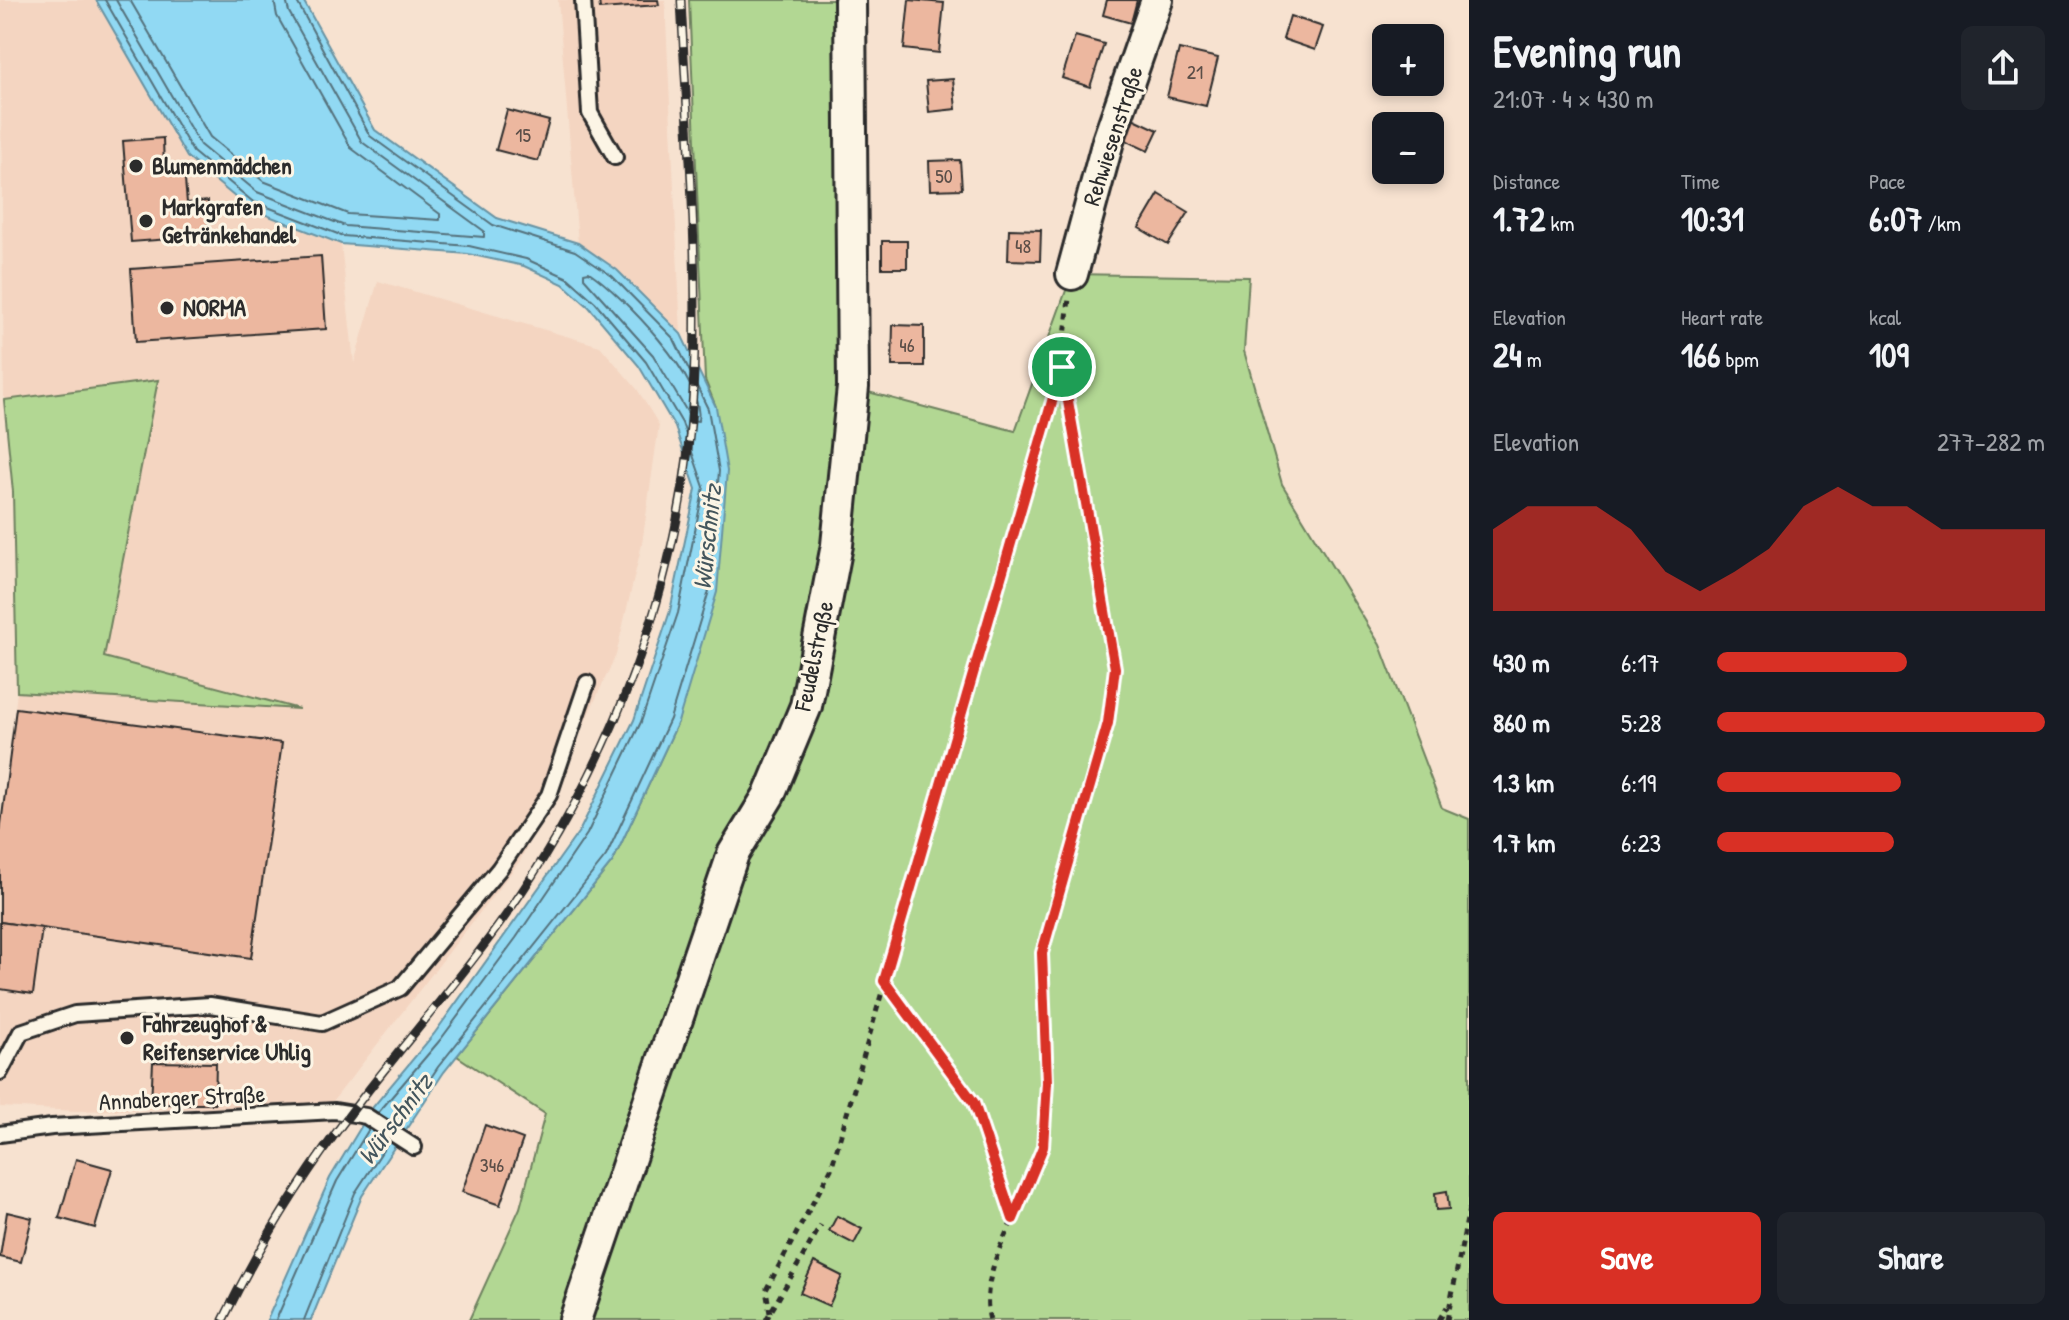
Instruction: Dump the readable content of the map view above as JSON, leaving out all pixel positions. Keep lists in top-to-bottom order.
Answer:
{
  "streets": {
    "street": ["Rehwiesenstraße", "Feudelstraße"],
    "lane": ["Annaberger Straße"]
  },
  "water": ["Würschnitz"],
  "places": [
    "Blumenmädchen",
    "Markgrafen Getränkehandel",
    "NORMA",
    "Fahrzeughof & Reifenservice Uhlig"
  ],
  "house_numbers": [
    "21",
    "15",
    "50",
    "48",
    "46",
    "346"
  ],
  "page": {
    "heading": ["Evening run", "21:07 · 4 × 430 m"],
    "map_buttons": ["+", "−"],
    "stats": [
      ["Distance", "1.72 km"],
      ["Time", "10:31"],
      ["Pace", "6:07 /km"],
      ["Elevation", "24 m"],
      ["Heart rate", "166 bpm"],
      ["kcal", "109"]
    ],
    "chart": ["Elevation", "277–282 m"],
    "list": [
      {
        "name": "430 m",
        "note": "6:17"
      },
      {
        "name": "860 m",
        "note": "5:28"
      },
      {
        "name": "1.3 km",
        "note": "6:19"
      },
      {
        "name": "1.7 km",
        "note": "6:23"
      }
    ],
    "buttons": ["Save", "Share"]
  }
}
